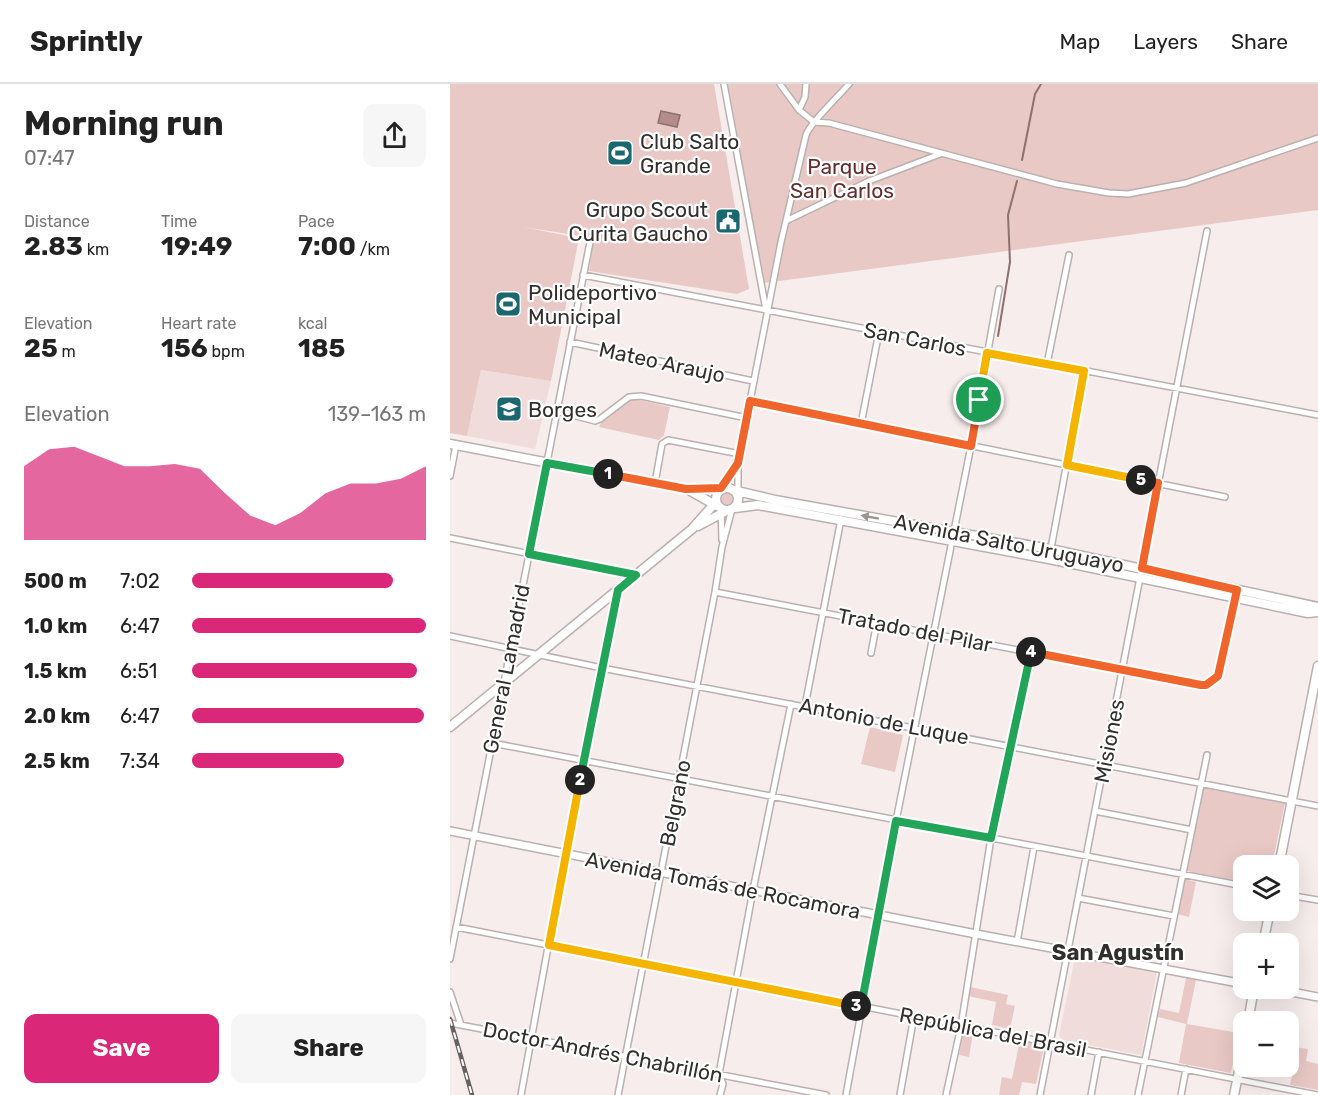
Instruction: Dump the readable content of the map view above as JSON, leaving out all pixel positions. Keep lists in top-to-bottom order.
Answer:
{
  "streets": {
    "main road": ["Avenida Salto Uruguayo"],
    "street": [
      "San Carlos",
      "Mateo Araujo",
      "Tratado del Pilar",
      "General Lamadrid",
      "Antonio de Luque",
      "Misiones",
      "Belgrano",
      "Avenida Tomás de Rocamora",
      "República del Brasil",
      "Doctor Andrés Chabrillón"
    ]
  },
  "crossings": [
    ["San Carlos", "General Lamadrid"],
    ["San Carlos", "Misiones"],
    ["Mateo Araujo", "General Lamadrid"],
    ["Mateo Araujo", "Misiones"],
    ["Avenida Salto Uruguayo", "Tratado del Pilar"],
    ["Avenida Salto Uruguayo", "General Lamadrid"],
    ["Avenida Salto Uruguayo", "Misiones"],
    ["Avenida Salto Uruguayo", "Belgrano"],
    ["Tratado del Pilar", "Misiones"],
    ["Tratado del Pilar", "Belgrano"],
    ["General Lamadrid", "Antonio de Luque"],
    ["General Lamadrid", "Avenida Tomás de Rocamora"],
    ["General Lamadrid", "República del Brasil"],
    ["Antonio de Luque", "Misiones"],
    ["Antonio de Luque", "Belgrano"],
    ["Misiones", "Avenida Tomás de Rocamora"],
    ["Misiones", "República del Brasil"],
    ["Belgrano", "Avenida Tomás de Rocamora"],
    ["Belgrano", "República del Brasil"],
    ["Belgrano", "Doctor Andrés Chabrillón"]
  ],
  "districts": ["San Agustín"],
  "parks": ["Parque San Carlos"],
  "places": {
    "sports": ["Club Salto Grande", "Polideportivo Municipal"],
    "public building": ["Grupo Scout Curita Gaucho"],
    "school or university": ["Borges"]
  },
  "page": {
    "header": "Sprintly",
    "nav": ["Map", "Layers", "Share"],
    "heading": ["Morning run", "07:47"],
    "stats": [
      ["Distance", "2.83 km"],
      ["Time", "19:49"],
      ["Pace", "7:00 /km"],
      ["Elevation", "25 m"],
      ["Heart rate", "156 bpm"],
      ["kcal", "185"]
    ],
    "chart": ["Elevation", "139–163 m"],
    "pins": [
      "1",
      "5",
      "4",
      "2",
      "3"
    ],
    "list": [
      {
        "name": "500 m",
        "note": "7:02"
      },
      {
        "name": "1.0 km",
        "note": "6:47"
      },
      {
        "name": "1.5 km",
        "note": "6:51"
      },
      {
        "name": "2.0 km",
        "note": "6:47"
      },
      {
        "name": "2.5 km",
        "note": "7:34"
      }
    ],
    "map_buttons": ["+", "−"],
    "buttons": ["Save", "Share"]
  }
}
